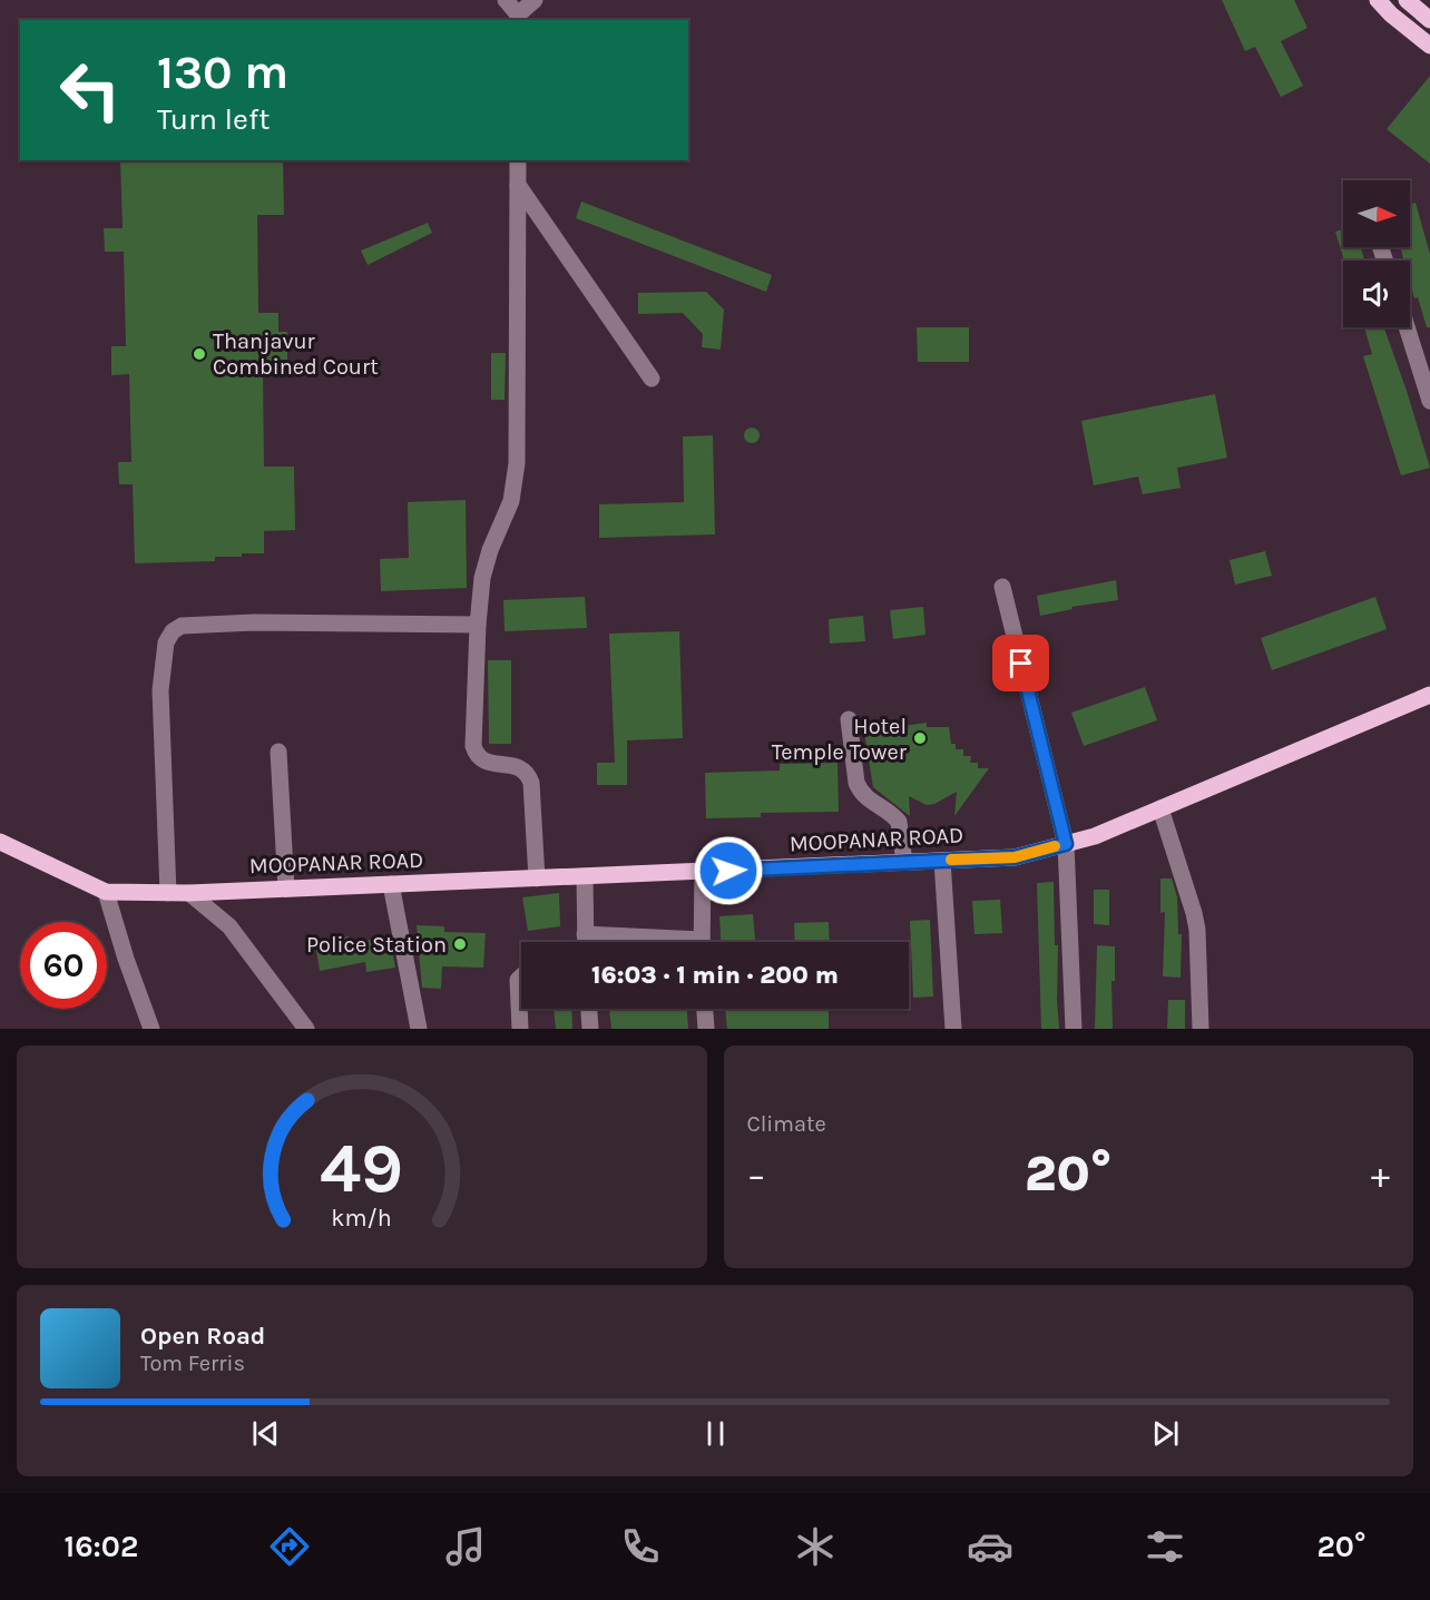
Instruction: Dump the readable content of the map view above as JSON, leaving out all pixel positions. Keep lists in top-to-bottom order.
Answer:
{
  "streets": {
    "main road": ["MOOPANAR ROAD"]
  },
  "places": ["Thanjavur Combined Court", "Hotel Temple Tower", "Police Station"],
  "north": "right",
  "page": {
    "turn": ["130 m", "Turn left"],
    "limit": "60",
    "trip": "16:03 · 1 min · 200 m",
    "tile": "Climate",
    "heat": ["−", "20°", "+"],
    "song": ["Open Road", "Tom Ferris"],
    "tabs": ["16:02", "20°"],
    "gauge": ["49", "km/h"]
  }
}
